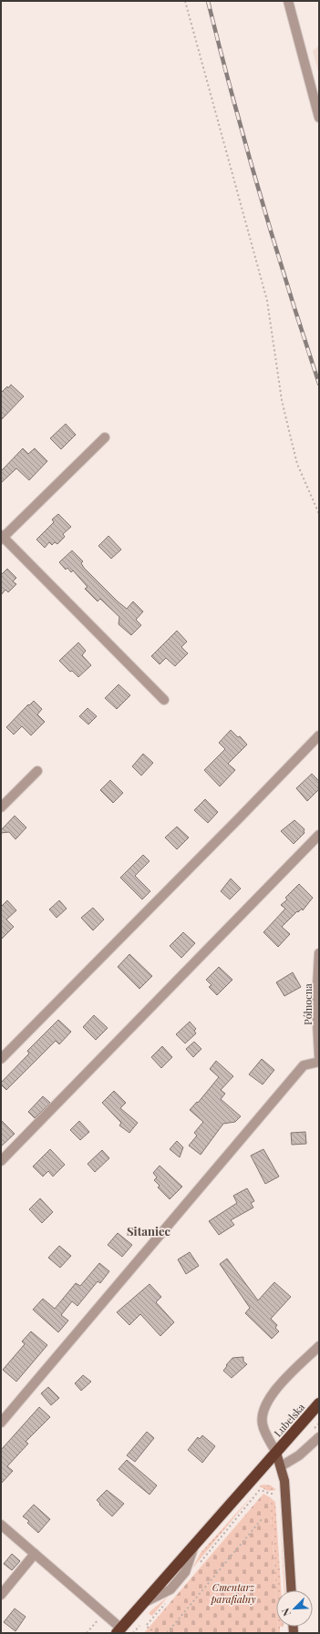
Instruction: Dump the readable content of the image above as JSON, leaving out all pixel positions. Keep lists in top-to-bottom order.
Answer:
{
  "streets": {
    "highway": ["Lubelska"],
    "street": ["Północna"]
  },
  "districts": ["Sitaniec"],
  "parks": ["Cmentarz parafialny"],
  "north": "bottom left"
}
